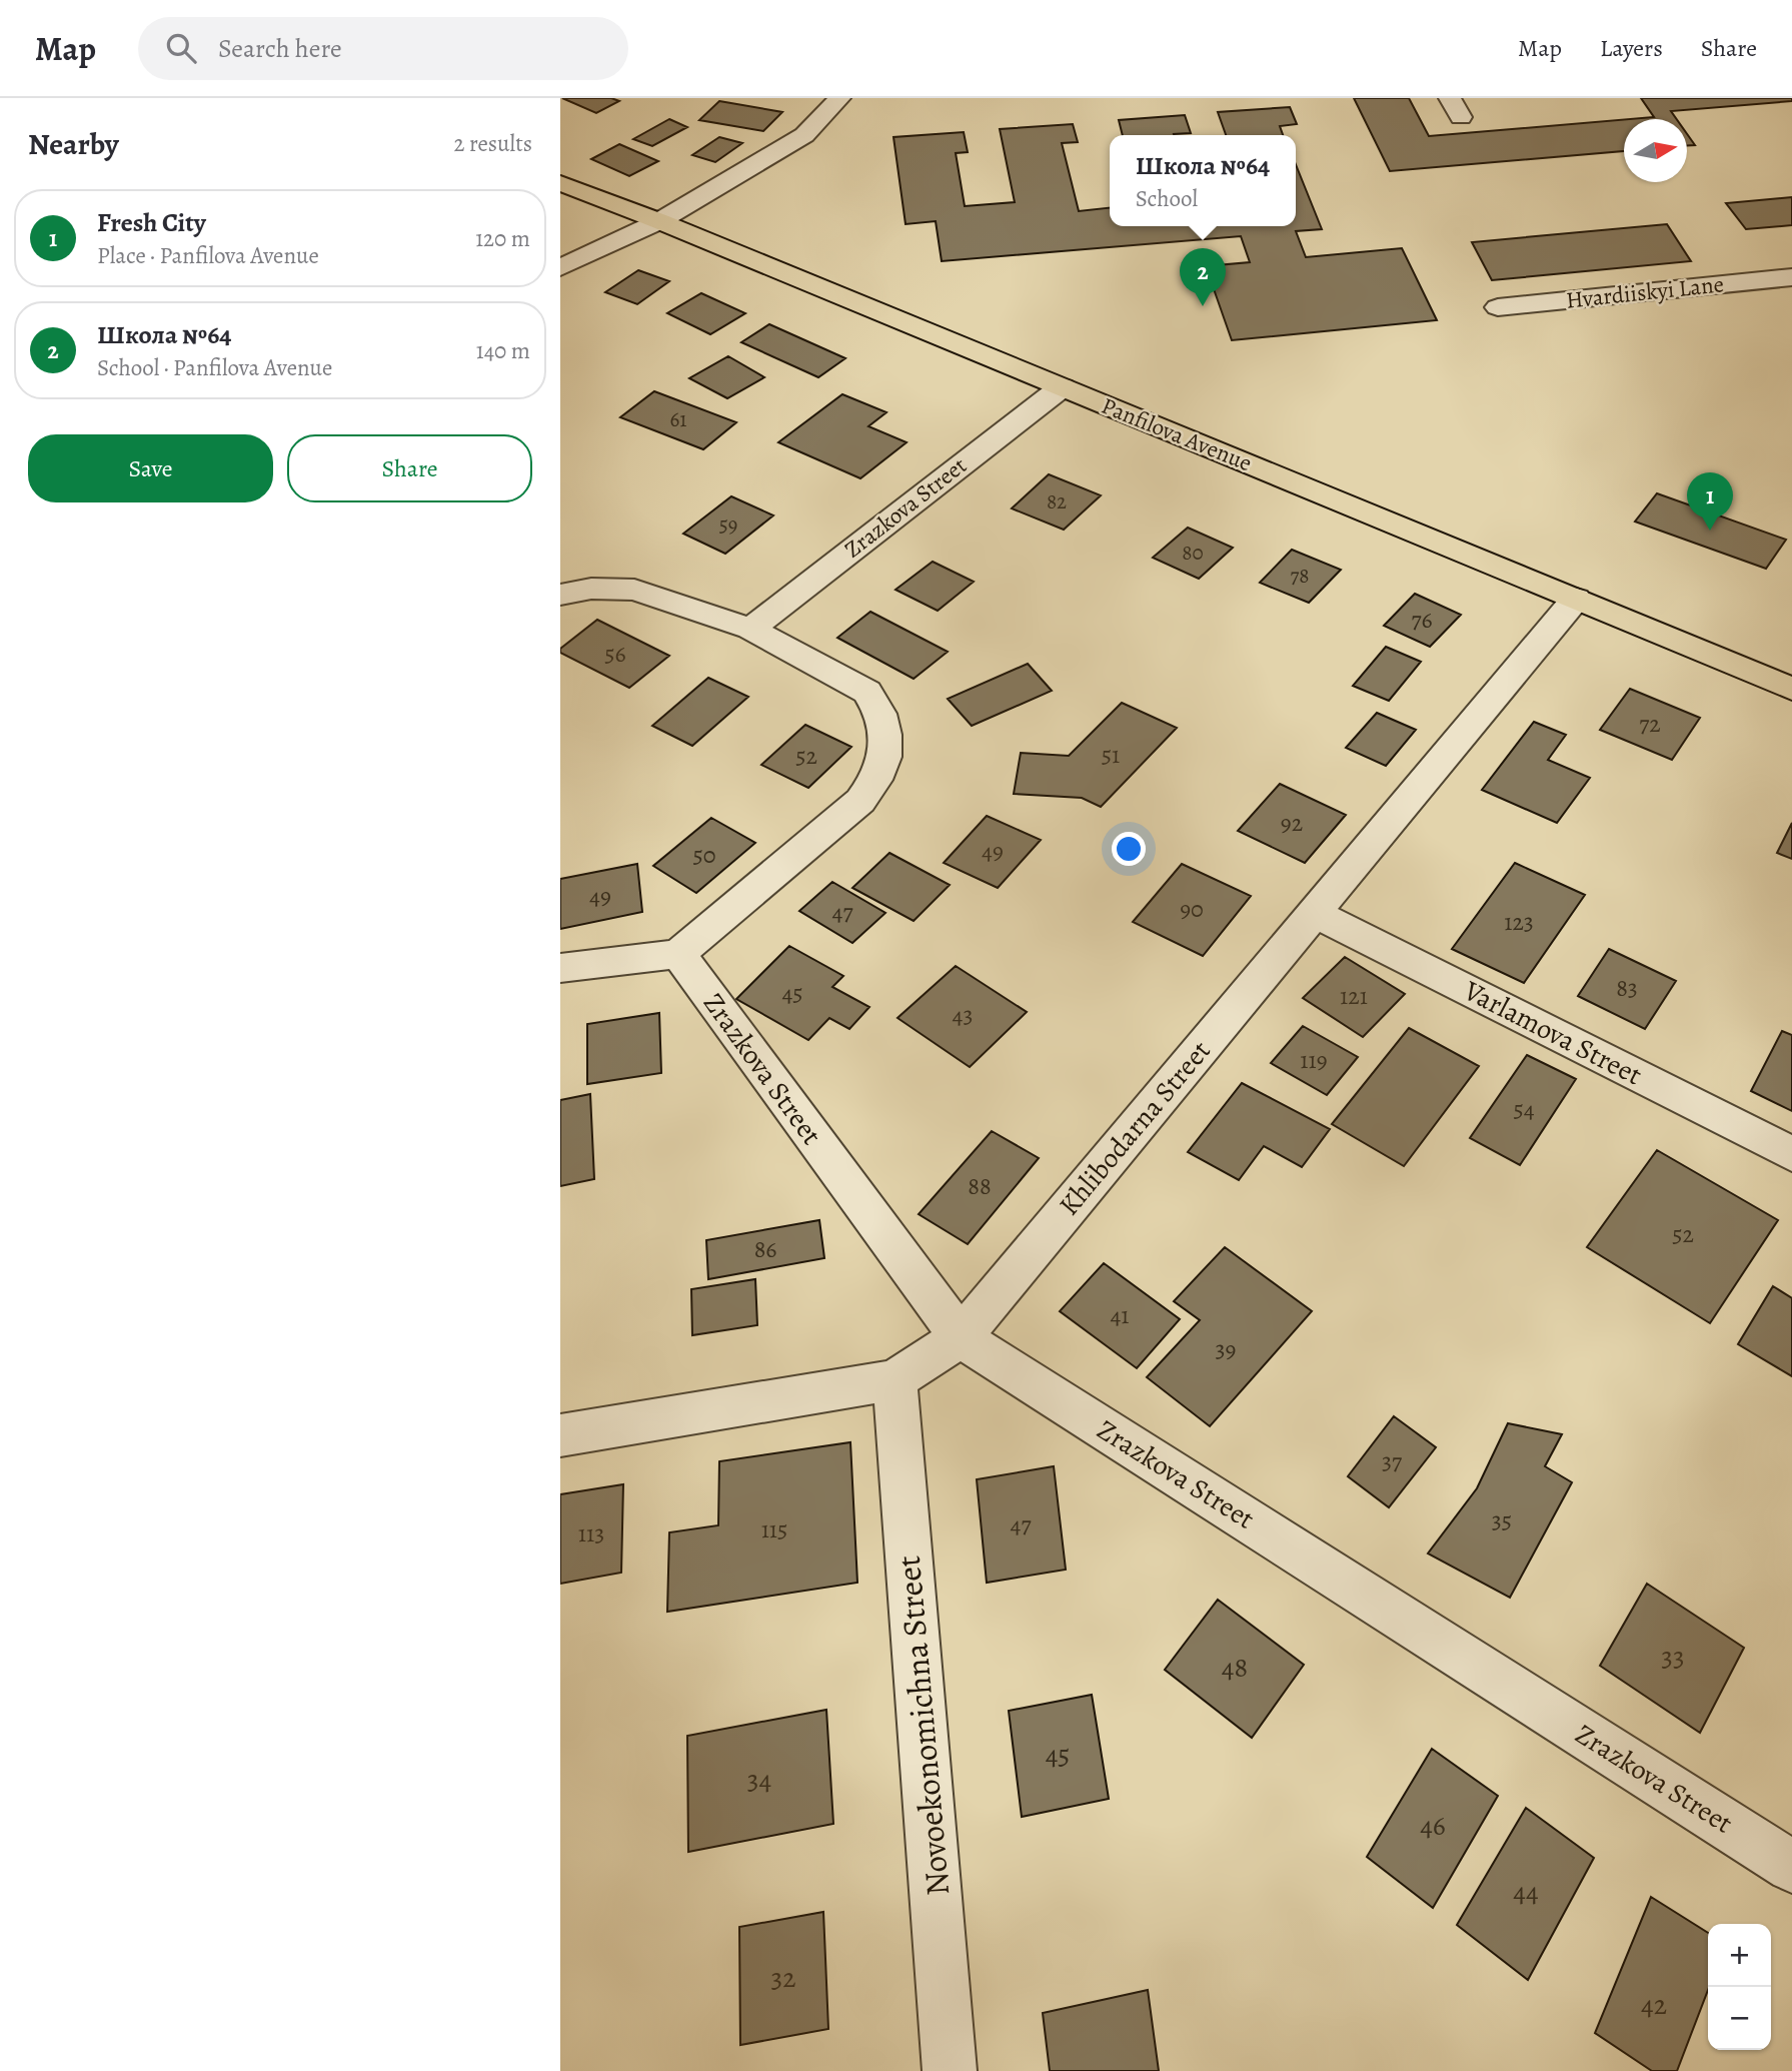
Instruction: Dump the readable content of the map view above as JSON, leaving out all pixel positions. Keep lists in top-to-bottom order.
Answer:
{
  "streets": {
    "main road": ["Panfilova Avenue"],
    "street": [
      "Hvardiiskyi Lane",
      "Zrazkova Street",
      "Varlamova Street",
      "Khlibodarna Street",
      "Novoekonomichna Street"
    ]
  },
  "crossings": [
    ["Panfilova Avenue", "Zrazkova Street"],
    ["Panfilova Avenue", "Khlibodarna Street"],
    ["Zrazkova Street", "Khlibodarna Street"],
    ["Varlamova Street", "Khlibodarna Street"],
    ["Khlibodarna Street", "Novoekonomichna Street"]
  ],
  "house_numbers": [
    "61",
    "82",
    "59",
    "80",
    "78",
    "76",
    "56",
    "72",
    "51",
    "52",
    "92",
    "49",
    "50",
    "49",
    "90",
    "47",
    "123",
    "83",
    "45",
    "121",
    "43",
    "119",
    "54",
    "88",
    "52",
    "86",
    "41",
    "39",
    "37",
    "35",
    "47",
    "115",
    "113",
    "33",
    "48",
    "45",
    "34",
    "46",
    "44",
    "32",
    "42"
  ],
  "north": "right",
  "page": {
    "header": "Map",
    "search": "Search here",
    "nav": ["Map", "Layers", "Share"],
    "heading": ["Nearby", "2 results"],
    "popup": ["Школа №64", "School"],
    "list": [
      {
        "mark": "1",
        "name": "Fresh City",
        "note": "Place · Panfilova Avenue",
        "value": "120 m"
      },
      {
        "mark": "2",
        "name": "Школа №64",
        "note": "School · Panfilova Avenue",
        "value": "140 m"
      }
    ],
    "pins": ["2", "1"],
    "buttons": ["Save", "Share"],
    "map_buttons": ["+", "−"]
  }
}
